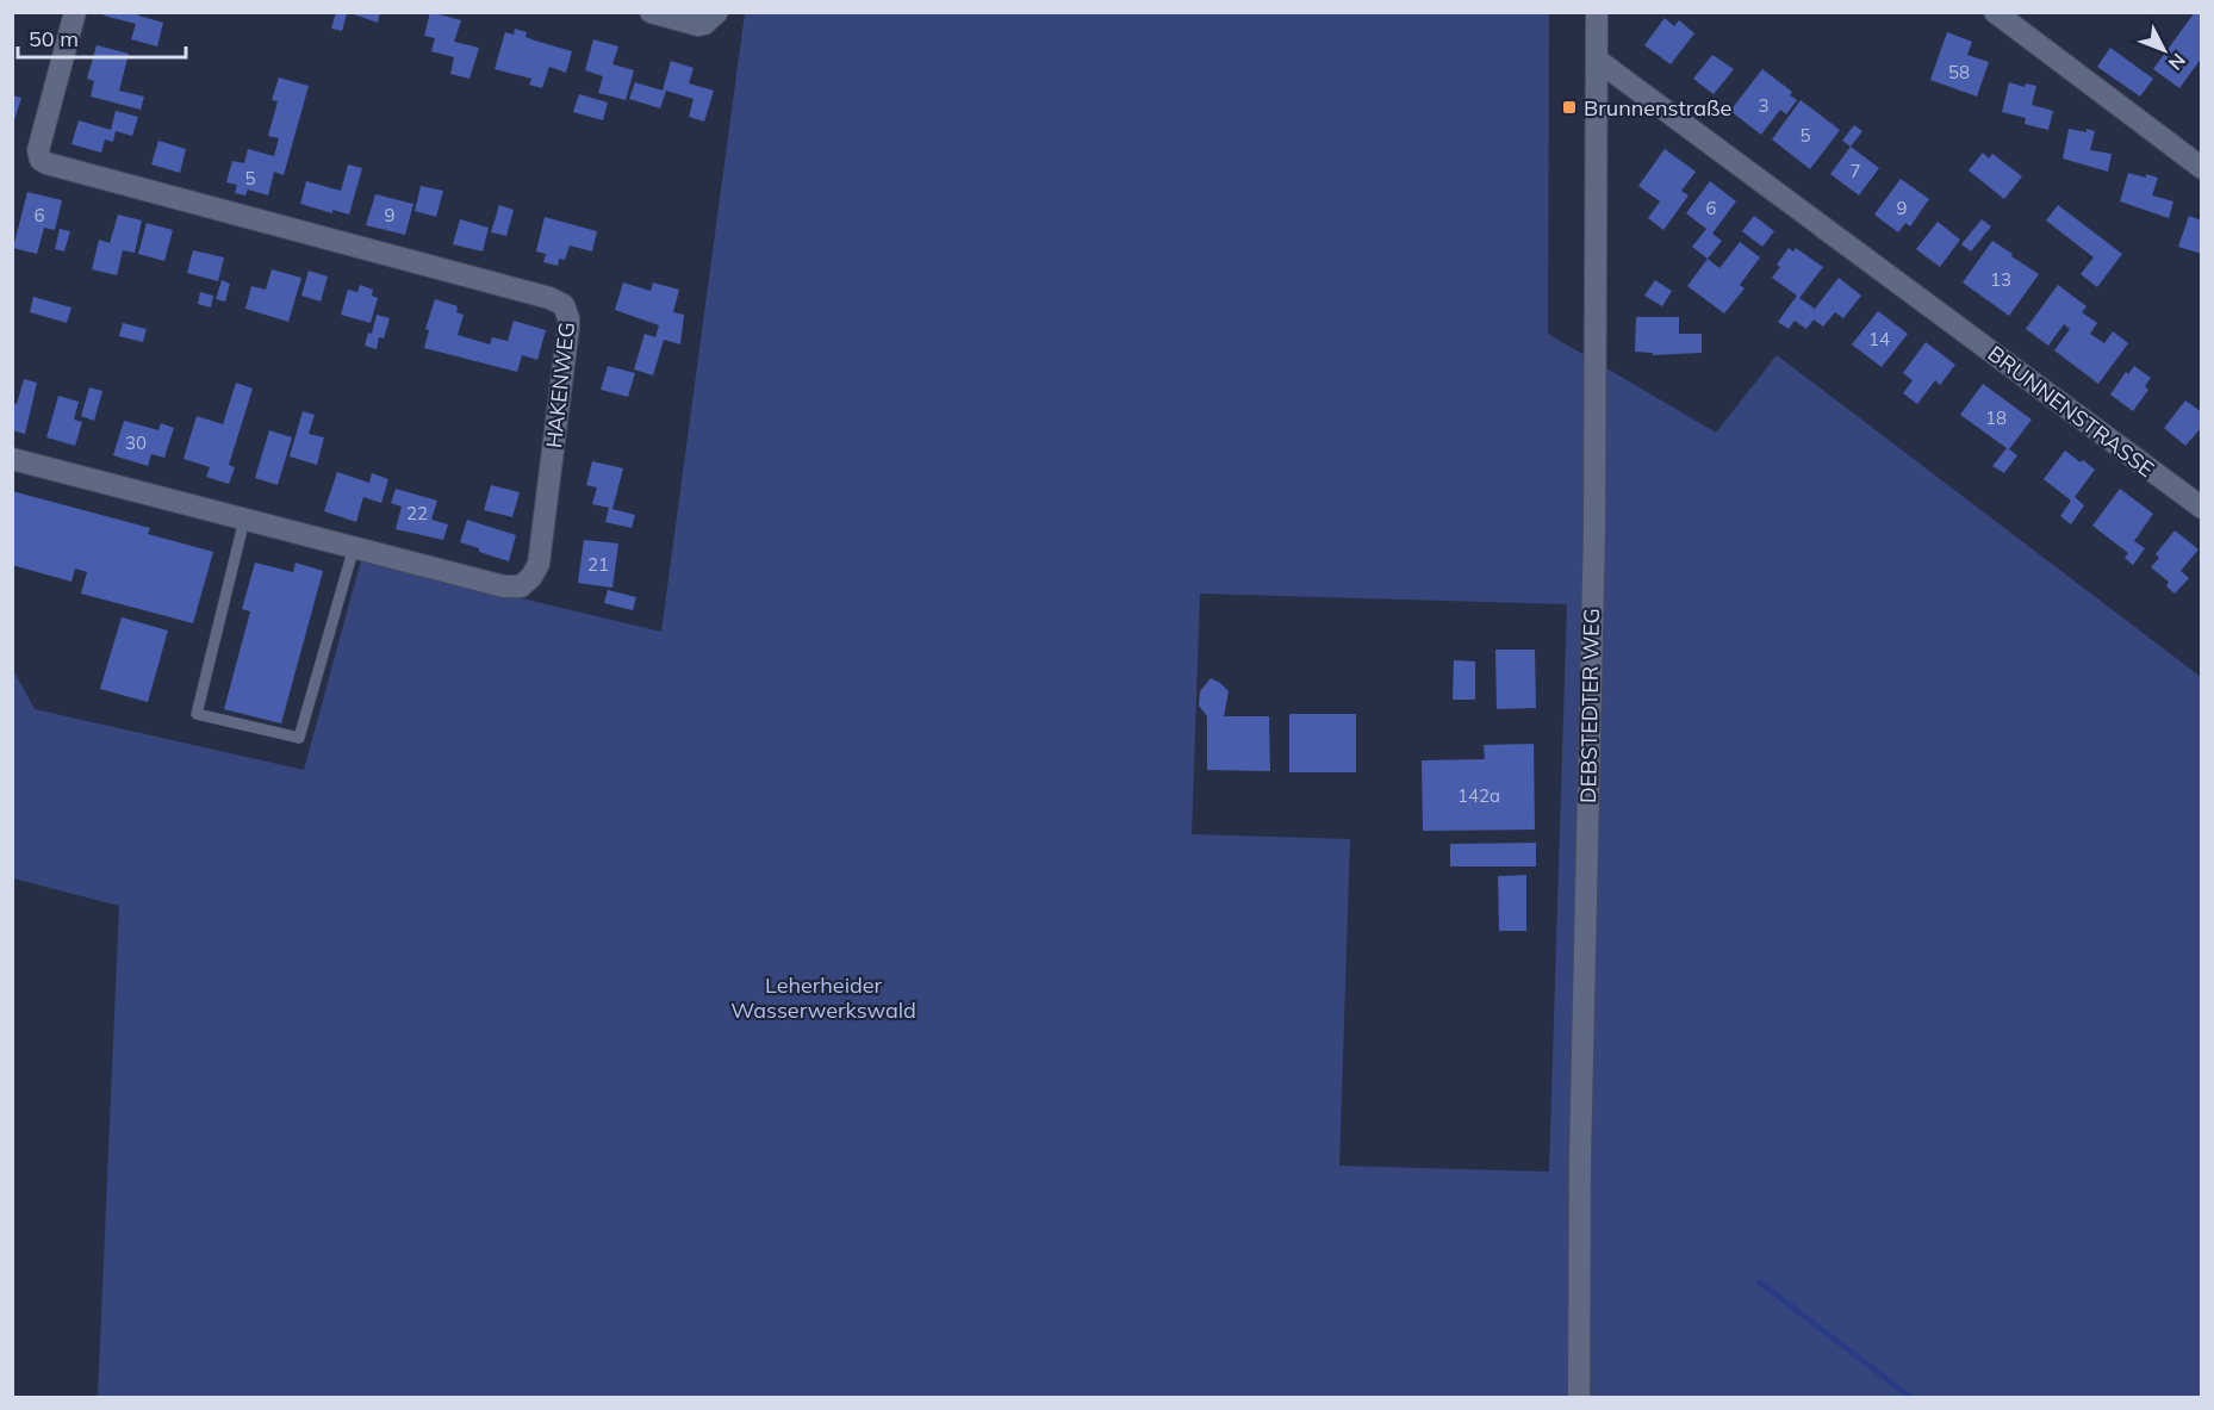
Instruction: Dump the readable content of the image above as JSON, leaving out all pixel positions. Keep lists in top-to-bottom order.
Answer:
{
  "streets": {
    "street": ["HAKENWEG", "BRUNNENSTRASSE", "DEBSTEDTER WEG"]
  },
  "crossings": [
    ["BRUNNENSTRASSE", "DEBSTEDTER WEG"]
  ],
  "parks": ["Leherheider Wasserwerkswald"],
  "places": {
    "transit": ["Brunnenstraße"]
  },
  "house_numbers": [
    "58",
    "3",
    "5",
    "7",
    "5",
    "6",
    "9",
    "6",
    "9",
    "13",
    "14",
    "18",
    "30",
    "22",
    "21",
    "142a"
  ],
  "scale_bar": "50 m",
  "north": "bottom right"
}
